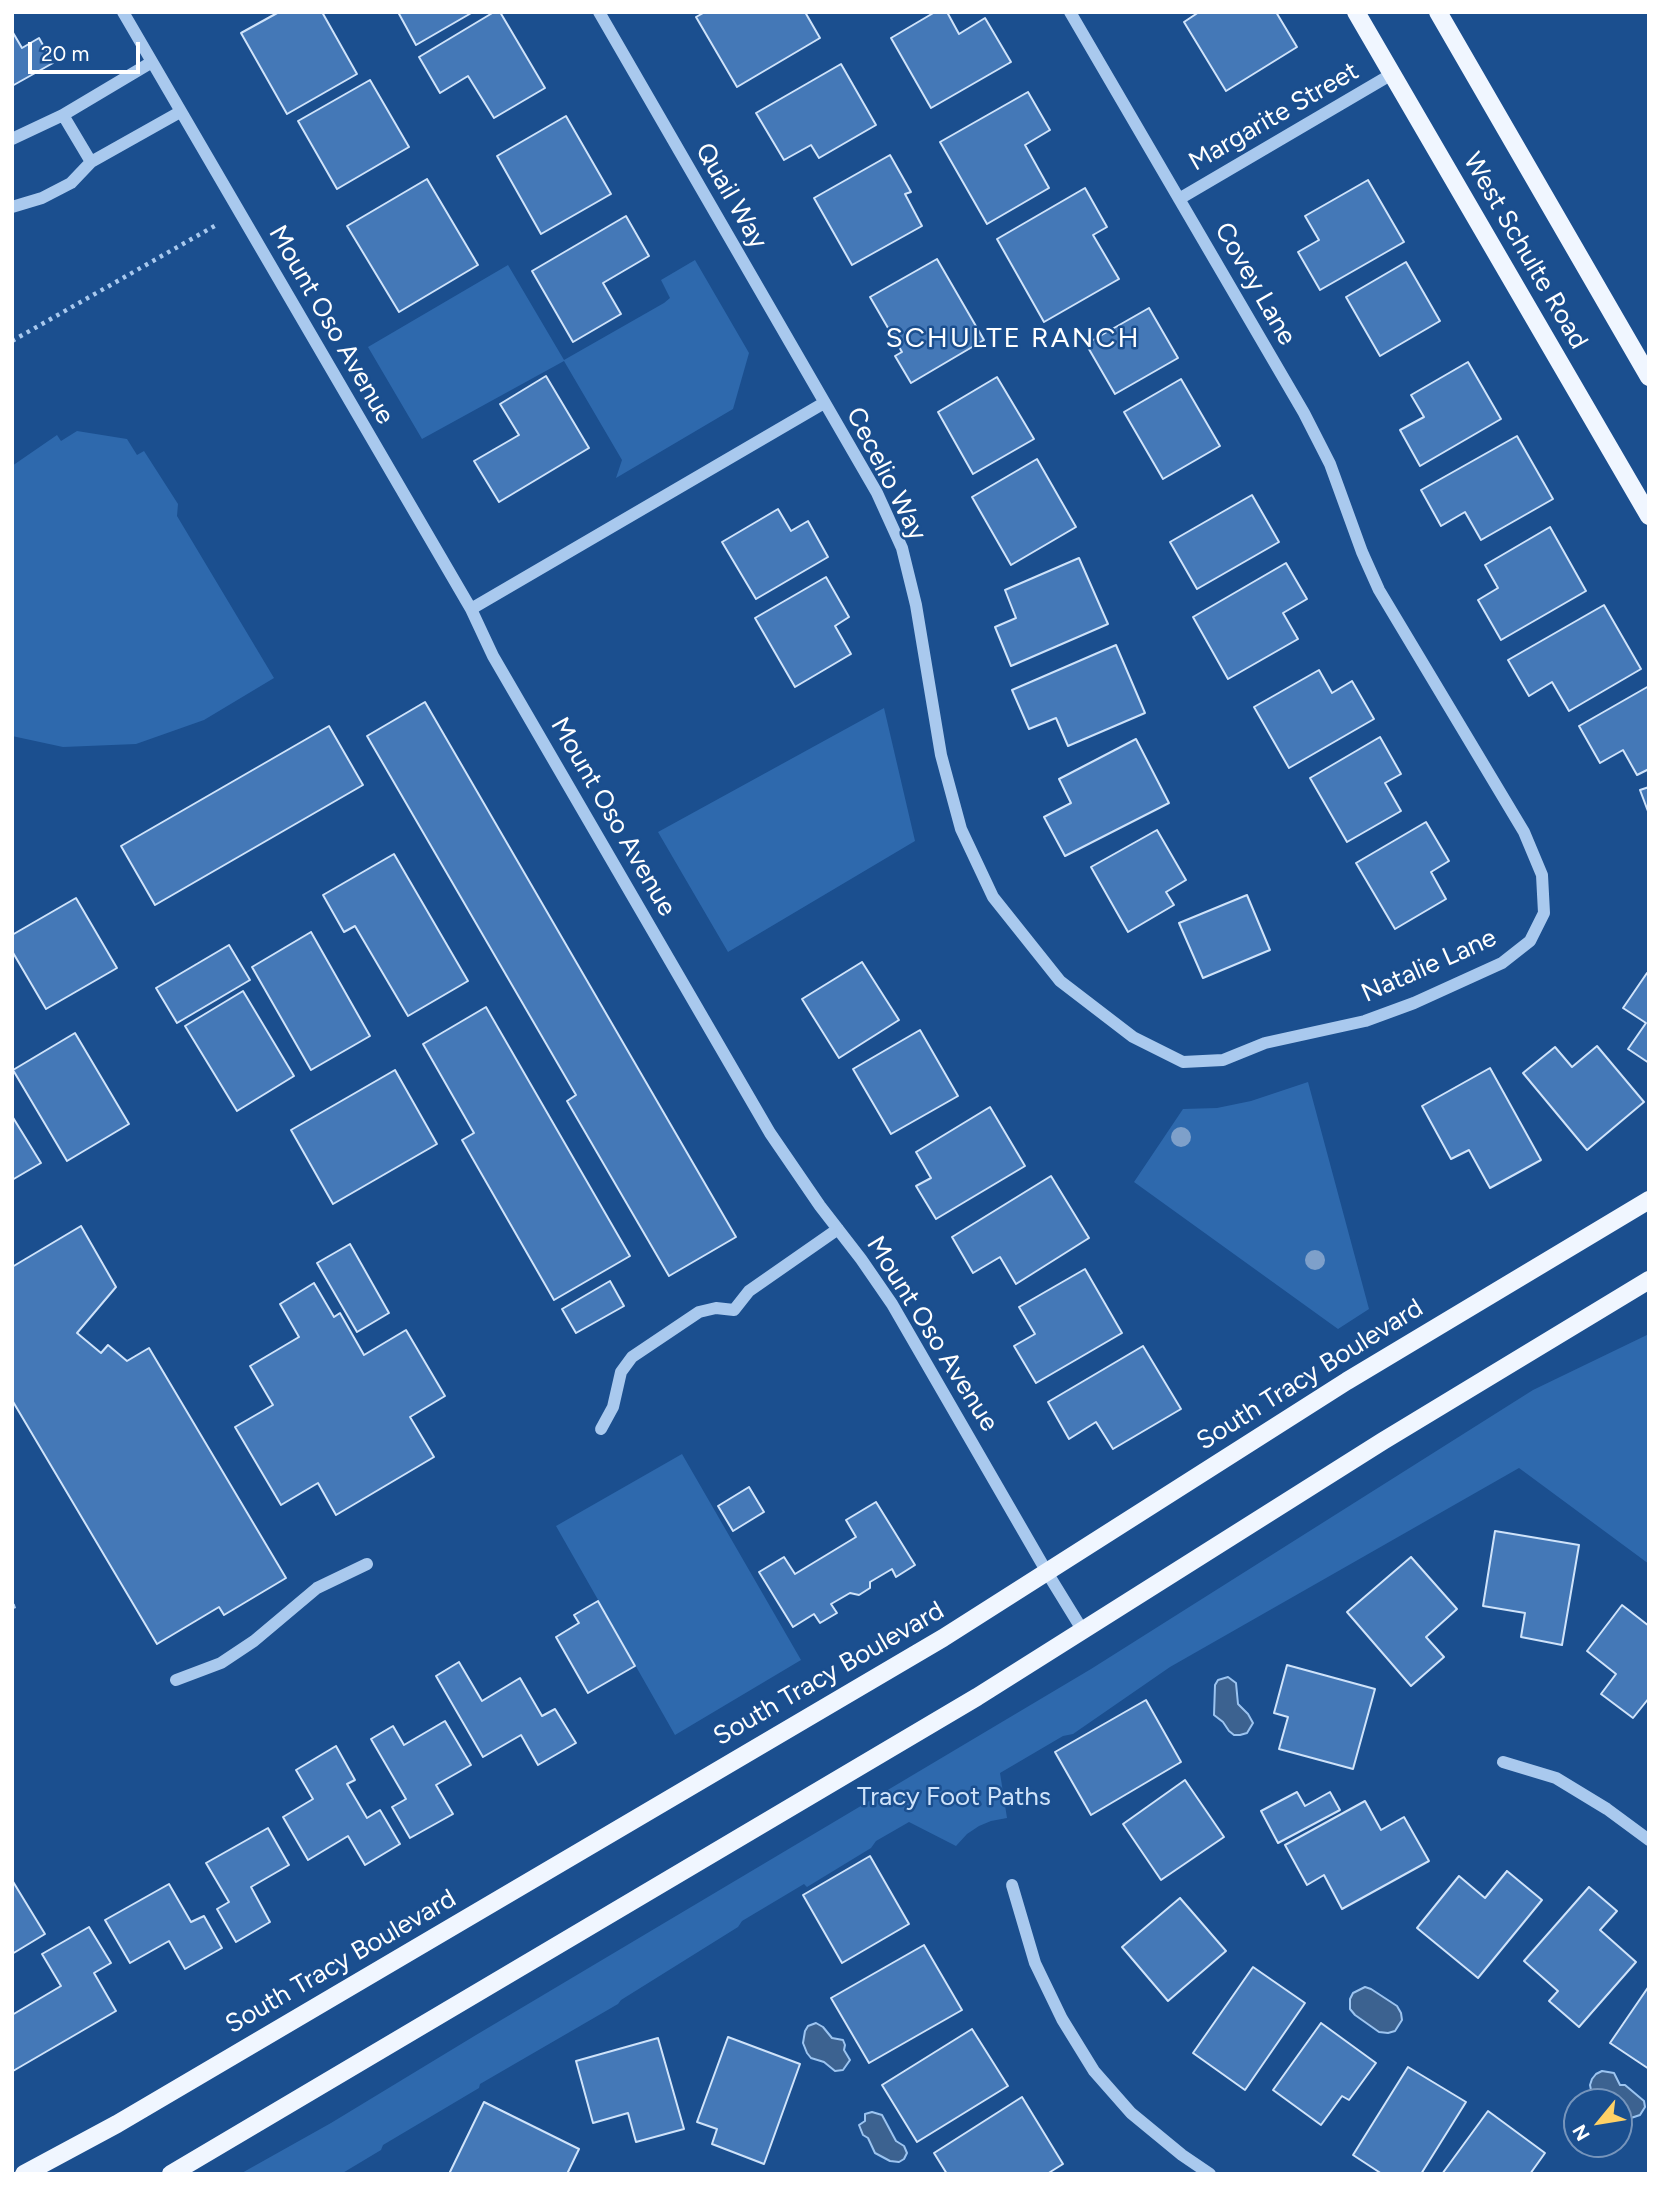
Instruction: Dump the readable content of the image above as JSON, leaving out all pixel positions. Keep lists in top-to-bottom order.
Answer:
{
  "streets": {
    "main road": ["West Schulte Road", "South Tracy Boulevard"],
    "street": [
      "Margarite Street",
      "Quail Way",
      "Covey Lane",
      "Mount Oso Avenue",
      "Cecelio Way",
      "Natalie Lane"
    ]
  },
  "crossings": [
    ["Margarite Street", "West Schulte Road"],
    ["Margarite Street", "Covey Lane"],
    ["Quail Way", "Cecelio Way"],
    ["Covey Lane", "Natalie Lane"],
    ["Mount Oso Avenue", "Cecelio Way"],
    ["Mount Oso Avenue", "South Tracy Boulevard"],
    ["Cecelio Way", "Natalie Lane"]
  ],
  "districts": ["SCHULTE RANCH"],
  "parks": ["Tracy Foot Paths"],
  "scale_bar": "20 m",
  "north": "bottom left"
}
